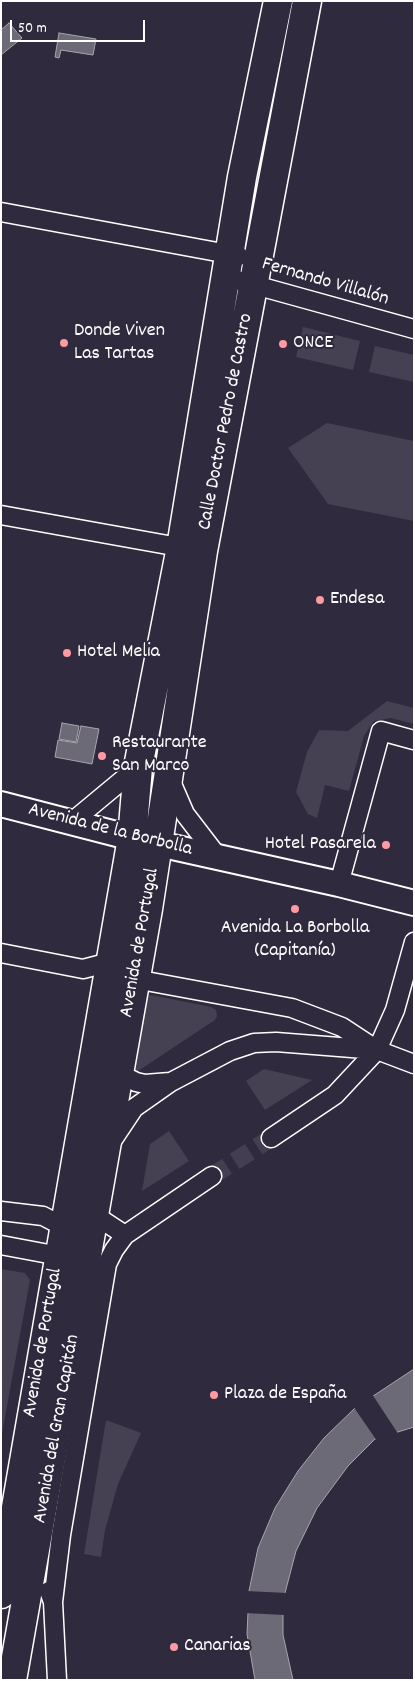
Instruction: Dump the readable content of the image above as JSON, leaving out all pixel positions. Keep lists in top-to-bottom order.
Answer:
{
  "streets": {
    "main road": ["Calle Doctor Pedro de Castro", "Avenida de la Borbolla", "Avenida de Portugal"],
    "street": ["Fernando Villalón", "Avenida del Gran Capitán"]
  },
  "crossings": [
    ["Fernando Villalón", "Calle Doctor Pedro de Castro"],
    ["Calle Doctor Pedro de Castro", "Avenida de la Borbolla"],
    ["Calle Doctor Pedro de Castro", "Avenida de Portugal"],
    ["Avenida de la Borbolla", "Avenida de Portugal"],
    ["Avenida de Portugal", "Avenida del Gran Capitán"]
  ],
  "places": [
    "Donde Viven Las Tartas",
    "ONCE",
    "Endesa",
    "Hotel Melia",
    "Restaurante San Marco",
    "Hotel Pasarela",
    "Avenida La Borbolla (Capitanía)",
    "Plaza de España",
    "Canarias"
  ],
  "scale_bar": "50 m"
}
